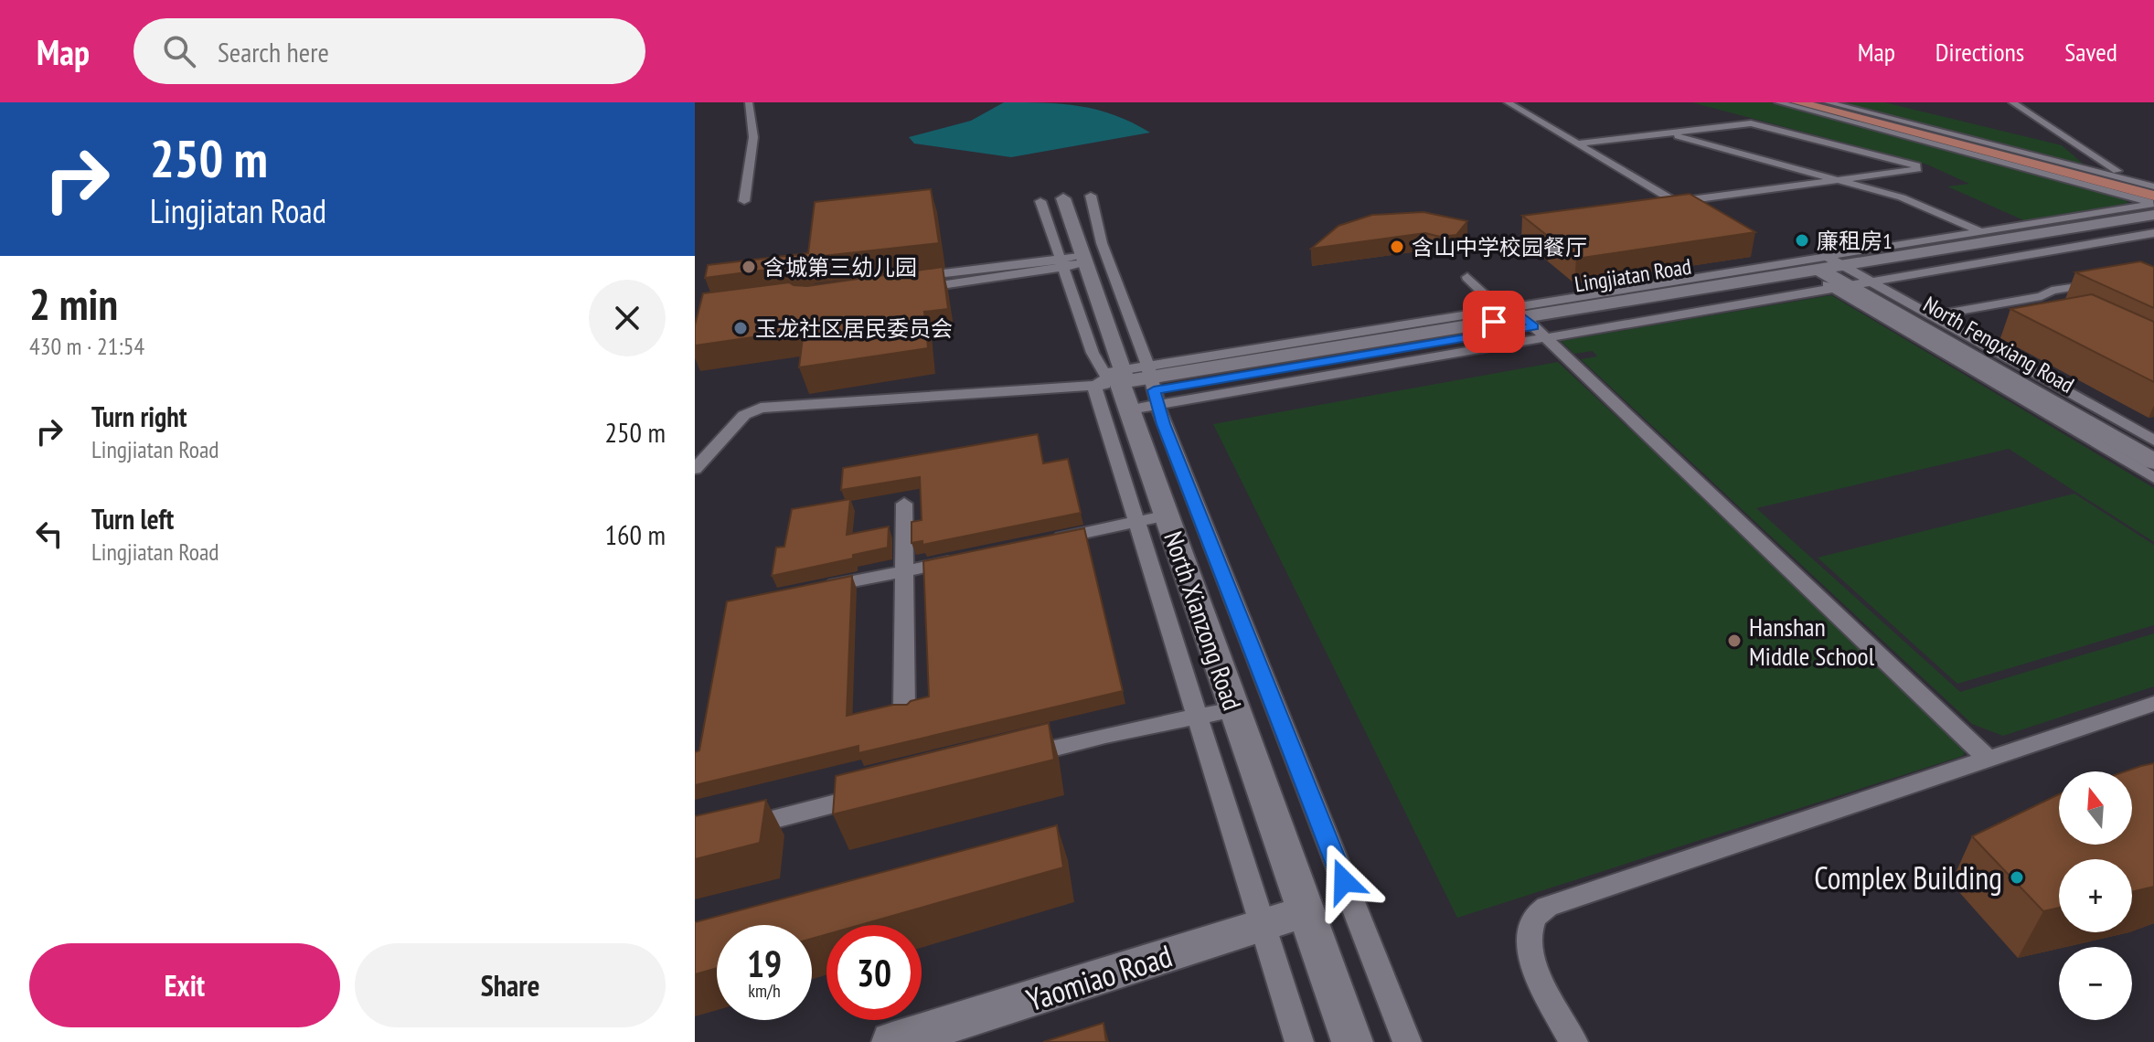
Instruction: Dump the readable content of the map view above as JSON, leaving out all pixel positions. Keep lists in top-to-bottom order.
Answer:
{
  "streets": {
    "main road": [
      "Lingjiatan Road",
      "North Fengxiang Road",
      "North Xianzong Road",
      "Yaomiao Road"
    ]
  },
  "crossings": [
    ["Lingjiatan Road", "North Fengxiang Road"],
    ["Lingjiatan Road", "North Xianzong Road"],
    ["North Xianzong Road", "Yaomiao Road"]
  ],
  "places": [
    "廉租房1",
    "含山中学校园餐厅",
    "含城第三幼儿园",
    "玉龙社区居民委员会",
    "Hanshan Middle School",
    "Complex Building"
  ],
  "north": "top",
  "page": {
    "header": "Map",
    "search": "Search here",
    "nav": ["Map", "Directions", "Saved"],
    "turn": ["250 m", "Lingjiatan Road"],
    "heading": ["2 min", "430 m · 21:54"],
    "list": [
      {
        "name": "Turn right",
        "note": "Lingjiatan Road",
        "value": "250 m"
      },
      {
        "name": "Turn left",
        "note": "Lingjiatan Road",
        "value": "160 m"
      }
    ],
    "map_buttons": ["+", "−"],
    "speed": "19 km/h",
    "limit": "30",
    "buttons": ["Exit", "Share"]
  }
}
